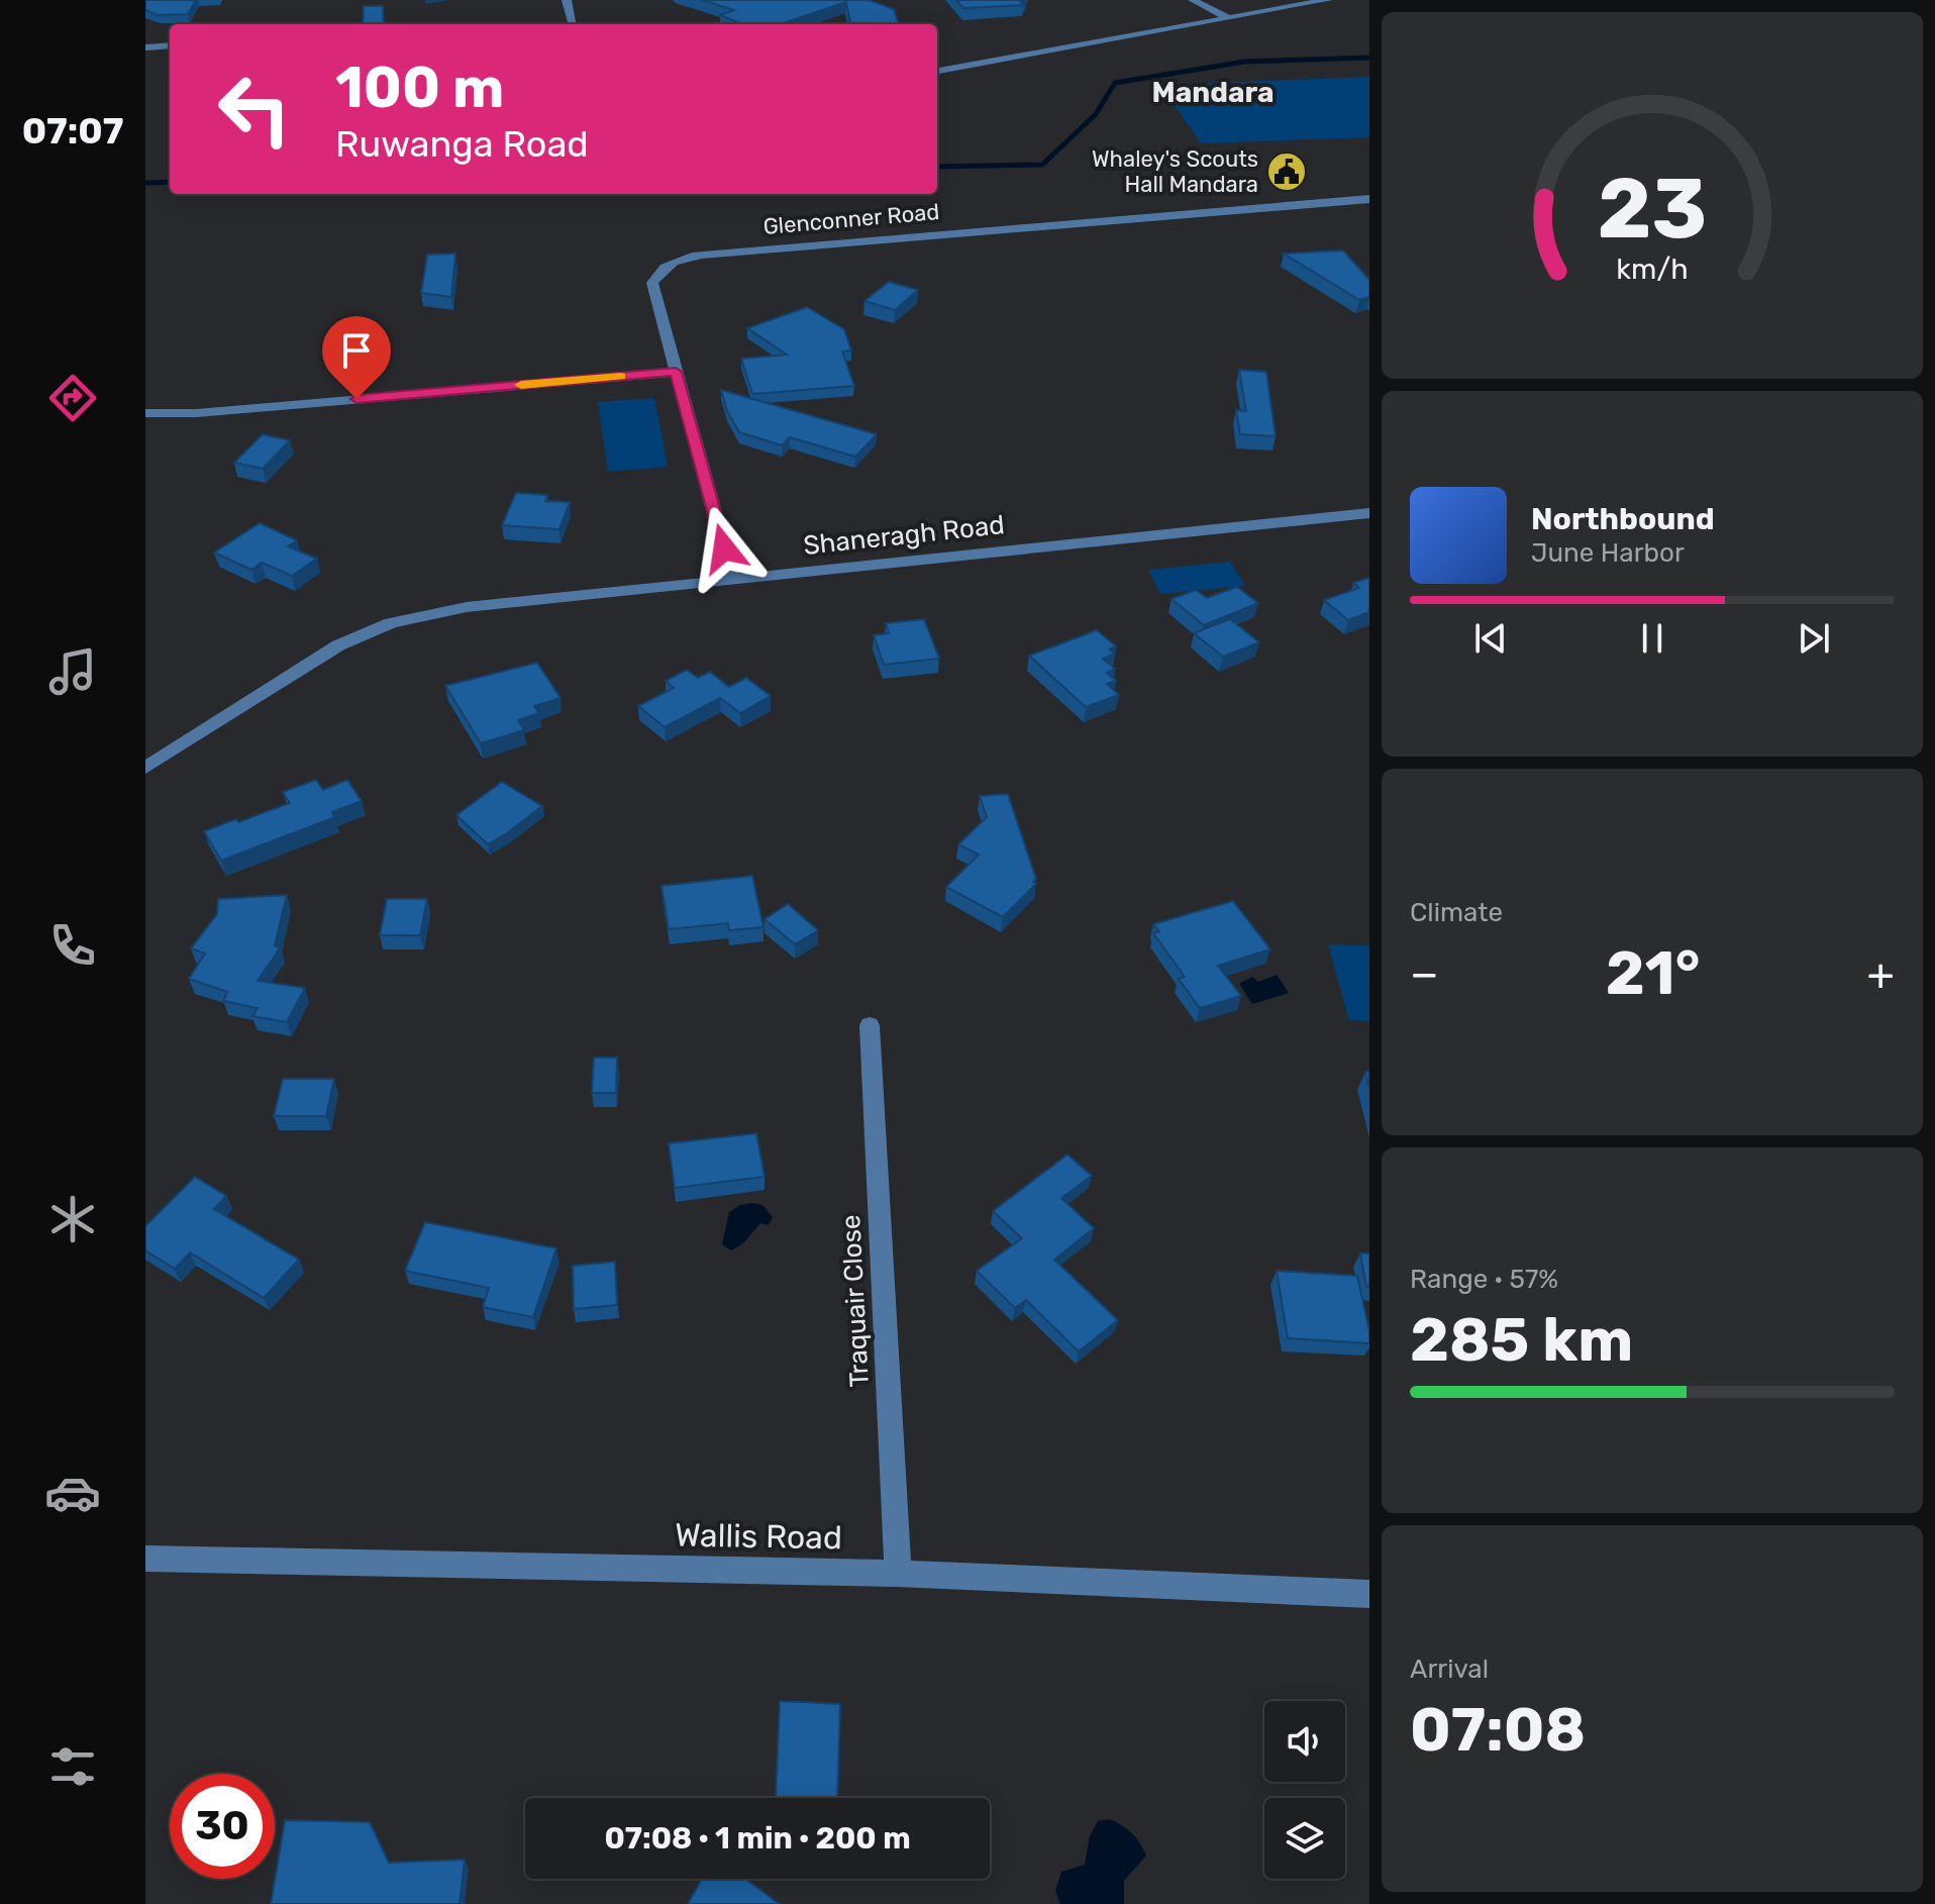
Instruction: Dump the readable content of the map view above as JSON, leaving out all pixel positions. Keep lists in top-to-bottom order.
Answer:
{
  "streets": {
    "street": [
      "Glenconner Road",
      "Shaneragh Road",
      "Traquair Close",
      "Wallis Road"
    ]
  },
  "crossings": [
    ["Glenconner Road", "Shaneragh Road"],
    ["Traquair Close", "Wallis Road"]
  ],
  "districts": ["Mandara"],
  "places": {
    "public building": ["Whaley's Scouts Hall Mandara"]
  },
  "page": {
    "tabs": "07:07",
    "turn": ["100 m", "Ruwanga Road"],
    "song": ["Northbound", "June Harbor"],
    "tile": [
      "Climate",
      ["Range · 57%", "285 km"],
      ["Arrival", "07:08"]
    ],
    "heat": ["−", "21°", "+"],
    "limit": "30",
    "trip": "07:08 · 1 min · 200 m",
    "gauge": ["23", "km/h"]
  }
}
